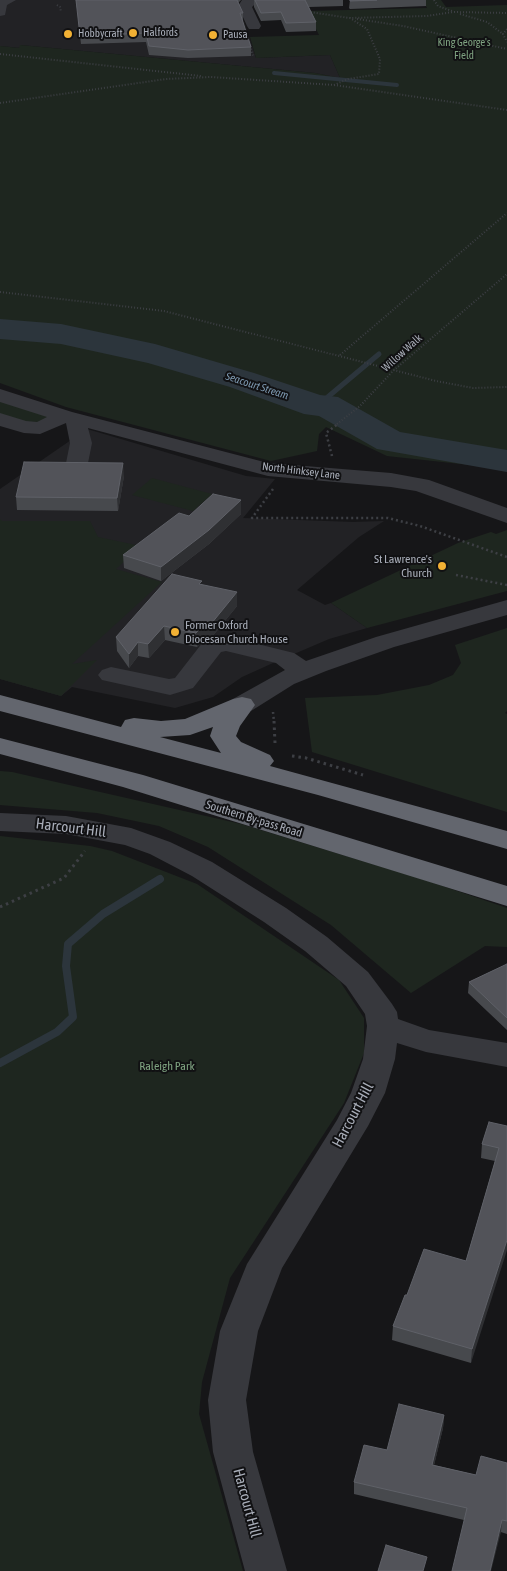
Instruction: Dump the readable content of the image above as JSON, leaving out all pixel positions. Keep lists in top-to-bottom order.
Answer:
{
  "streets": {
    "highway": ["Southern By-pass Road"],
    "street": ["North Hinksey Lane", "Harcourt Hill"],
    "path": ["Willow Walk"]
  },
  "water": ["Seacourt Stream"],
  "parks": ["King George's Field", "Raleigh Park"],
  "places": [
    "Halfords",
    "Hobbycraft",
    "Pausa",
    "St Lawrence's Church",
    "Former Oxford Diocesan Church House"
  ]
}
